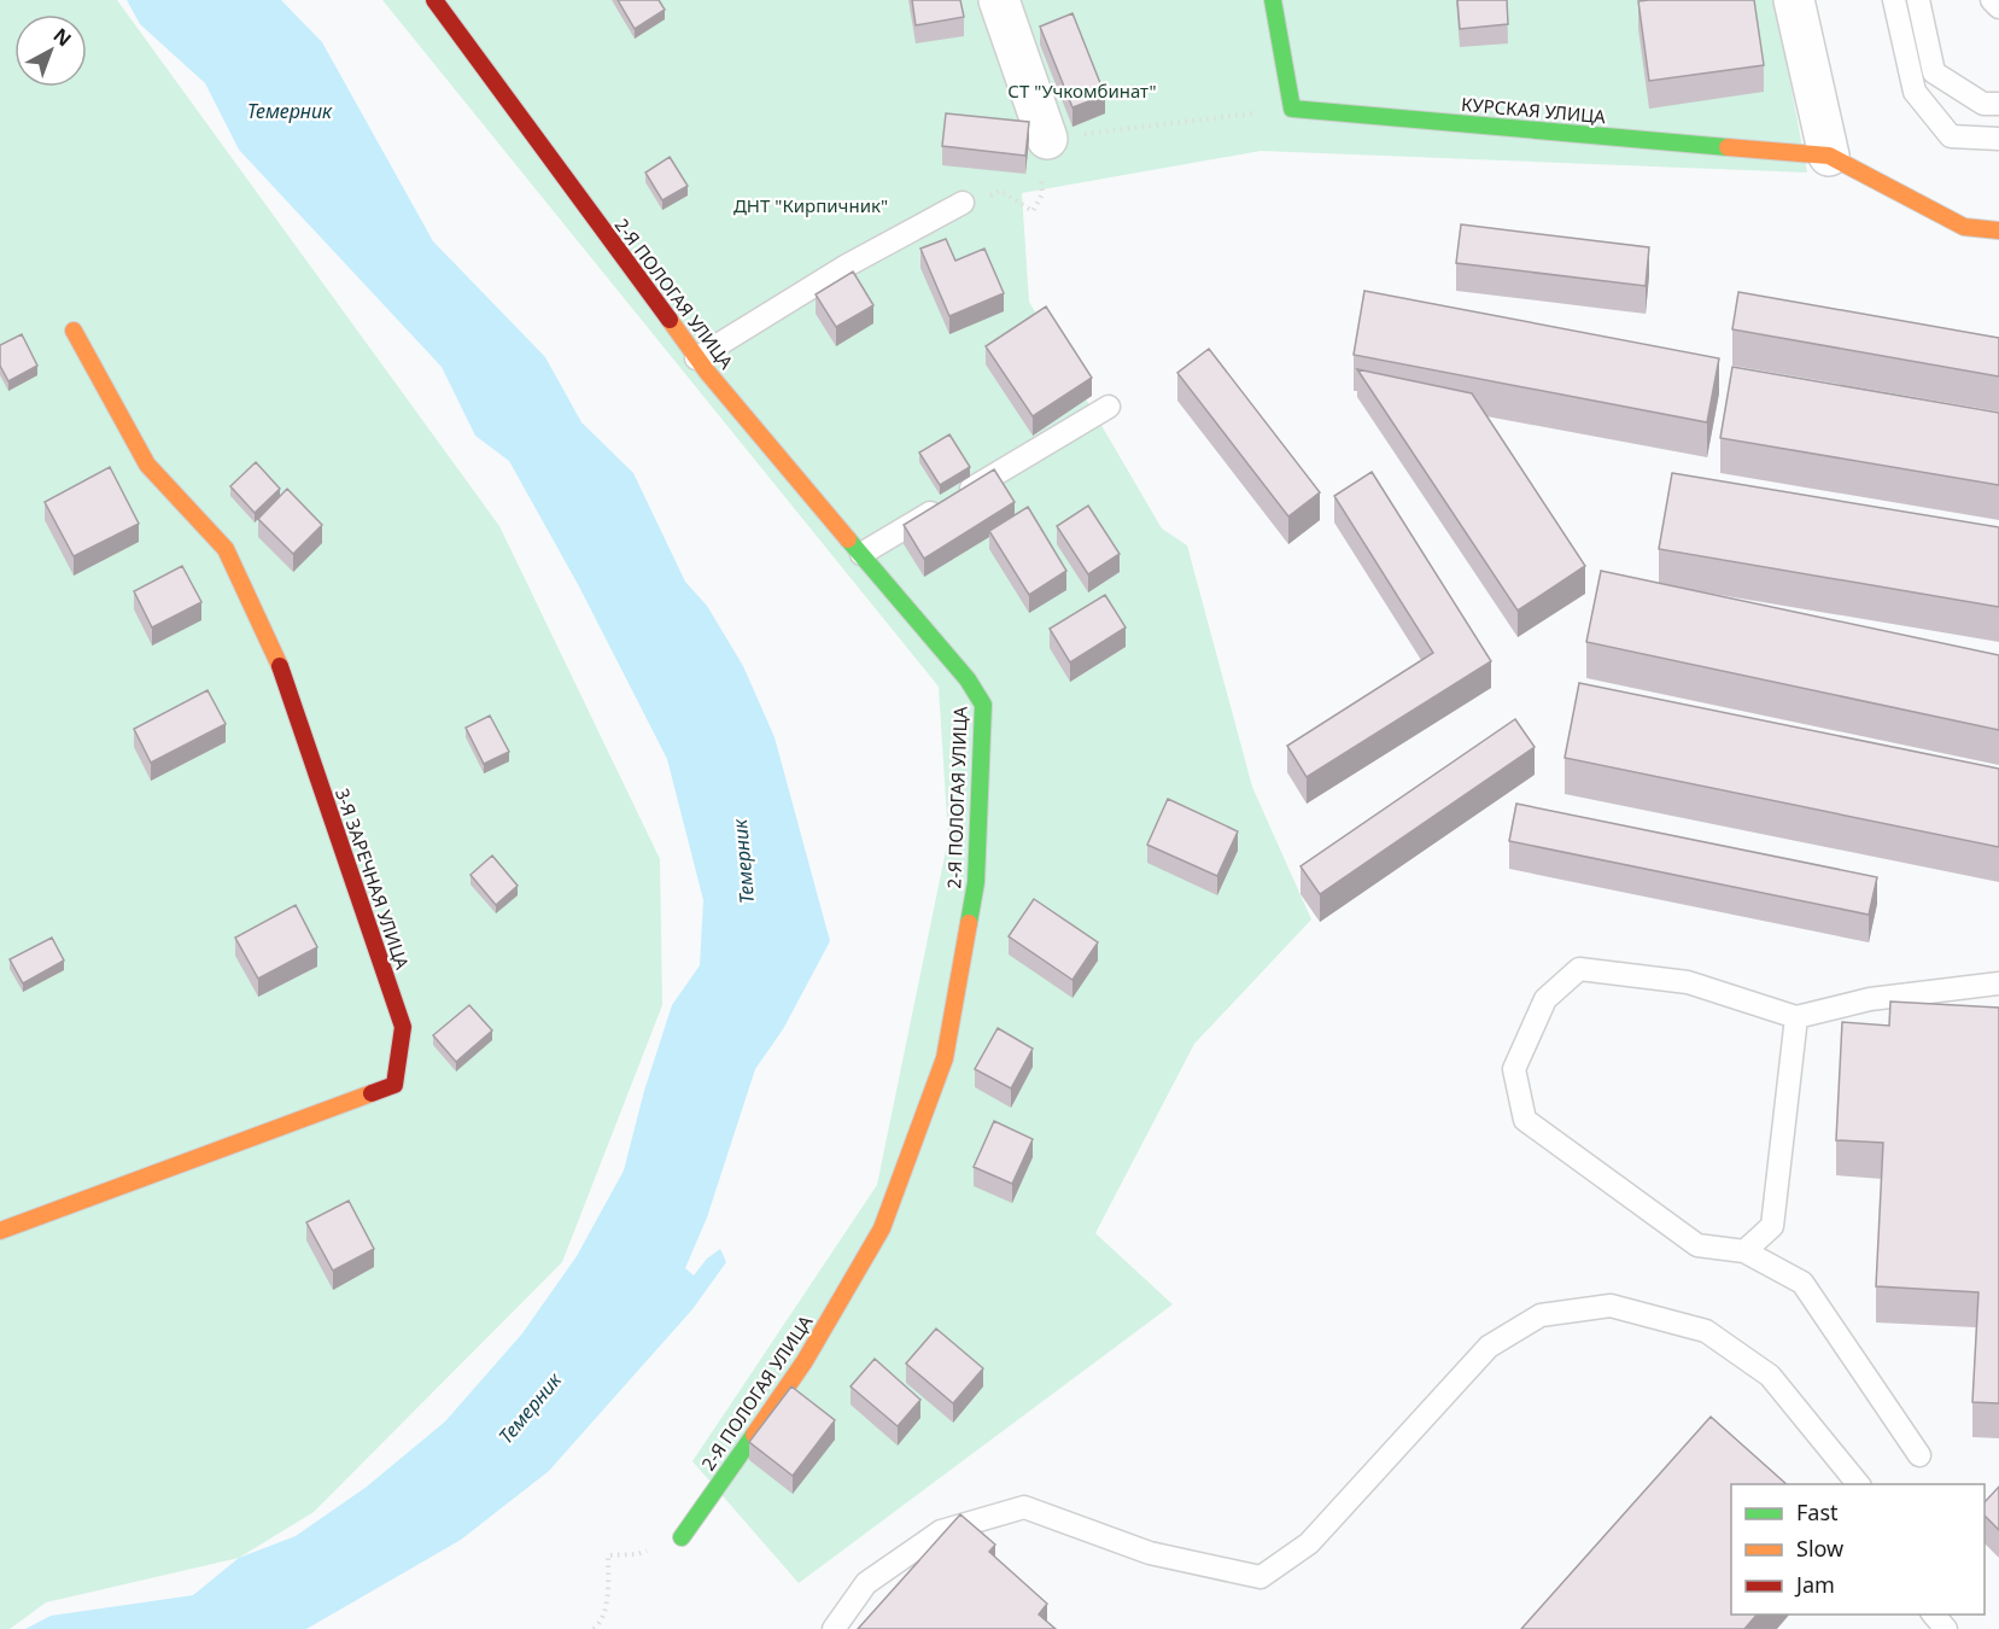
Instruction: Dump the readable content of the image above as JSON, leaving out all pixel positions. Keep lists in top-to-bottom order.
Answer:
{
  "streets": {
    "street": ["КУРСКАЯ УЛИЦА", "2-Я ПОЛОГАЯ УЛИЦА", "3-Я ЗАРЕЧНАЯ УЛИЦА"]
  },
  "water": ["Темерник"],
  "parks": ["СТ \"Учкомбинат\"", "ДНТ \"Кирпичник\""],
  "legend": ["Fast", "Slow", "Jam"],
  "north": "top right"
}
